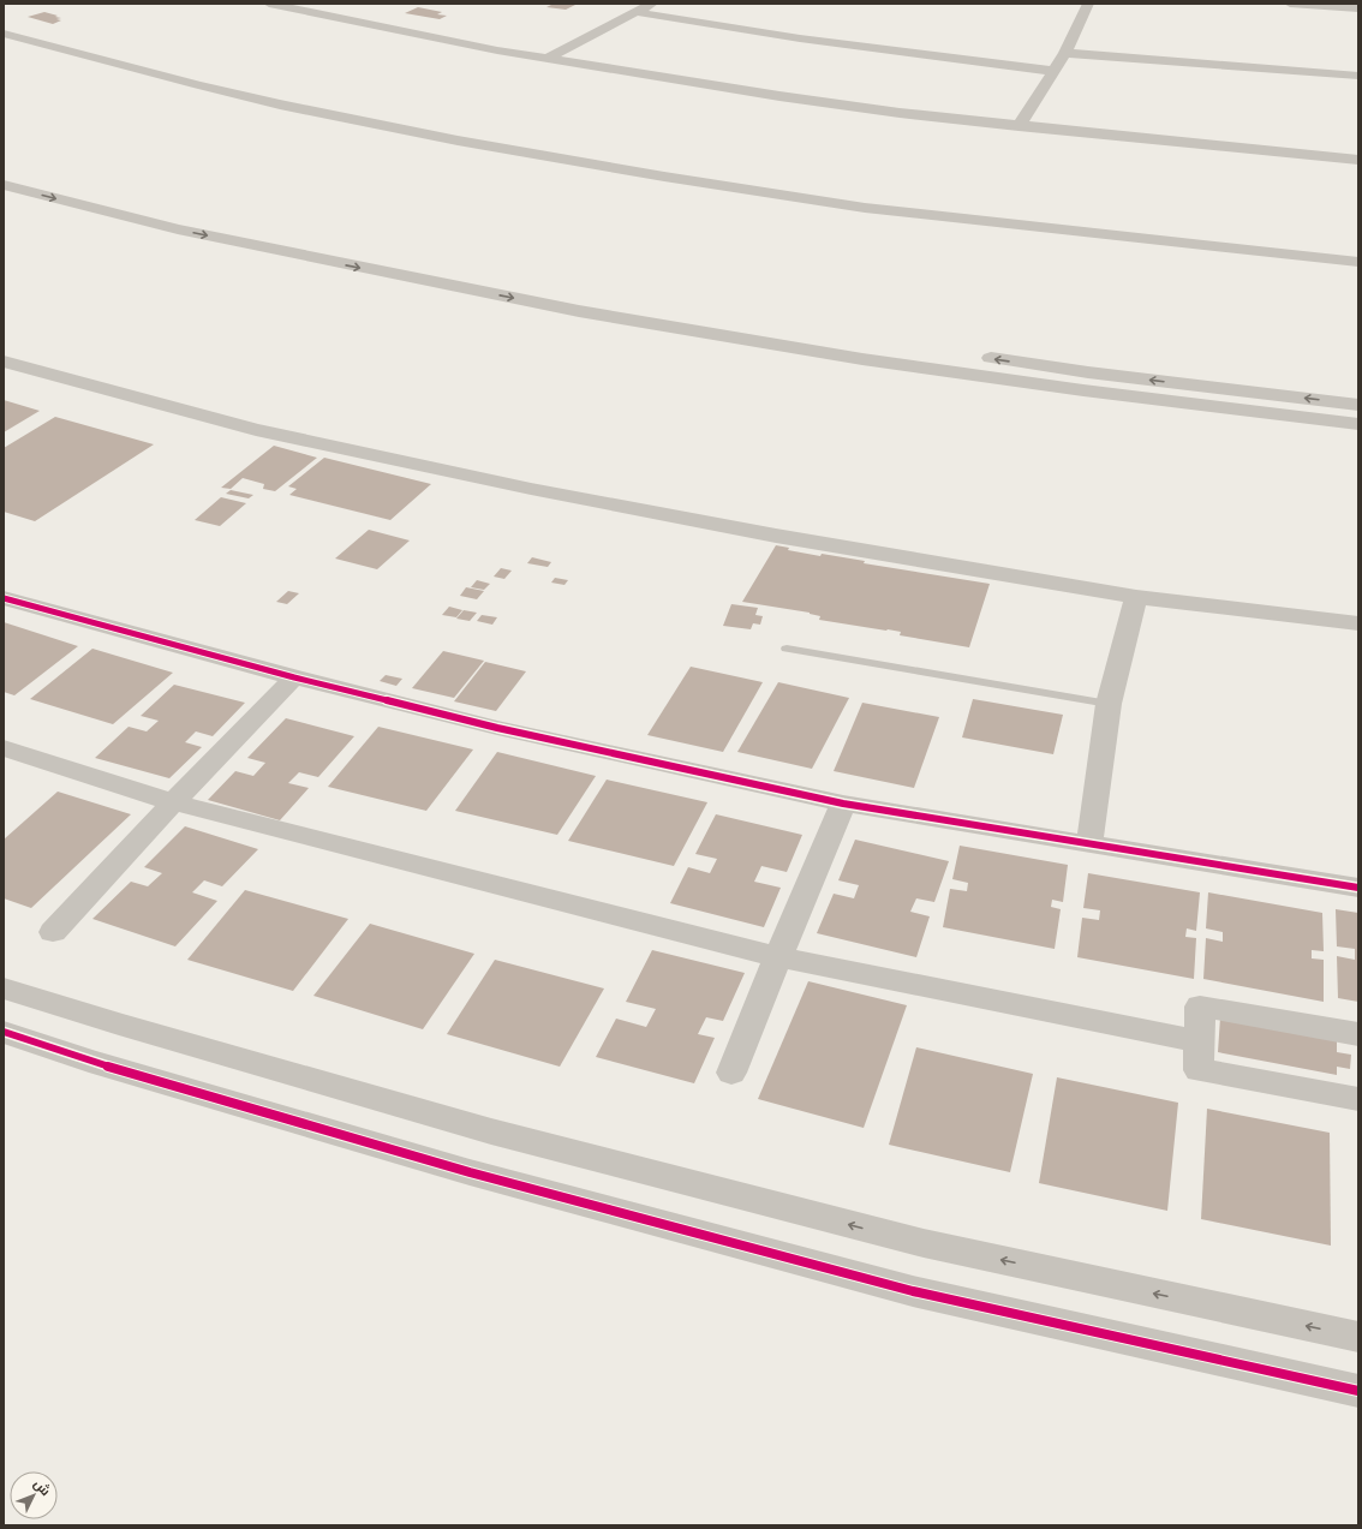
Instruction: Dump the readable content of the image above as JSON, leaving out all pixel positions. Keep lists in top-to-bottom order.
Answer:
{
  "north": "top right"
}
